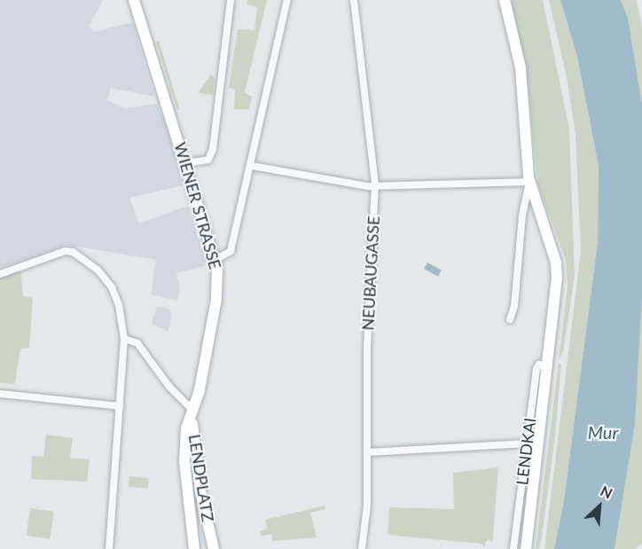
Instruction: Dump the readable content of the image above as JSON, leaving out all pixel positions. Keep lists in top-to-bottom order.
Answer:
{
  "streets": {
    "main road": ["WIENER STRASSE", "LENDKAI", "LENDPLATZ"],
    "street": ["NEUBAUGASSE"]
  },
  "crossings": [
    ["WIENER STRASSE", "LENDPLATZ"]
  ],
  "water": ["Mur"],
  "north": "top right"
}
